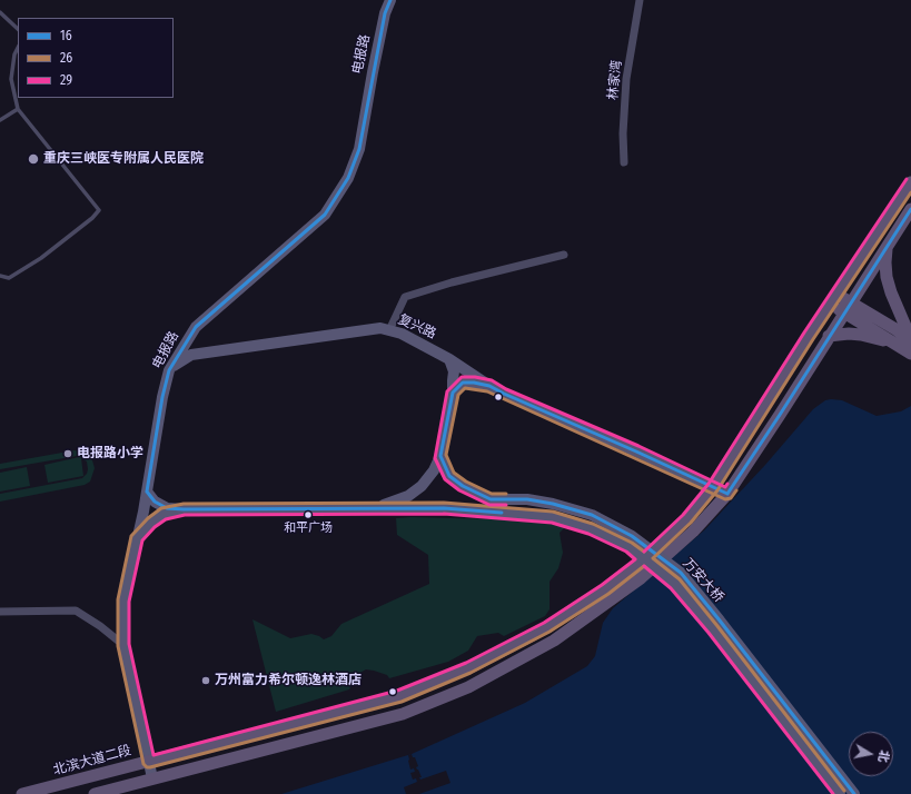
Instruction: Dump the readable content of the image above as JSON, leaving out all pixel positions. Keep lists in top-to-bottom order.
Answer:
{
  "streets": {
    "main road": [
      "电报路",
      "复兴路",
      "万安大桥",
      "北滨大道二段"
    ],
    "street": ["林家湾"]
  },
  "crossings": [
    ["电报路", "复兴路"],
    ["电报路", "北滨大道二段"],
    ["复兴路", "北滨大道二段"]
  ],
  "places": [
    "重庆三峡医专附属人民医院",
    "电报路小学",
    "和平广场",
    "万州富力希尔顿逸林酒店"
  ],
  "lines": ["transit line 16", "transit line 29", "transit line 26"],
  "legend": ["16", "26", "29"],
  "north": "right"
}
